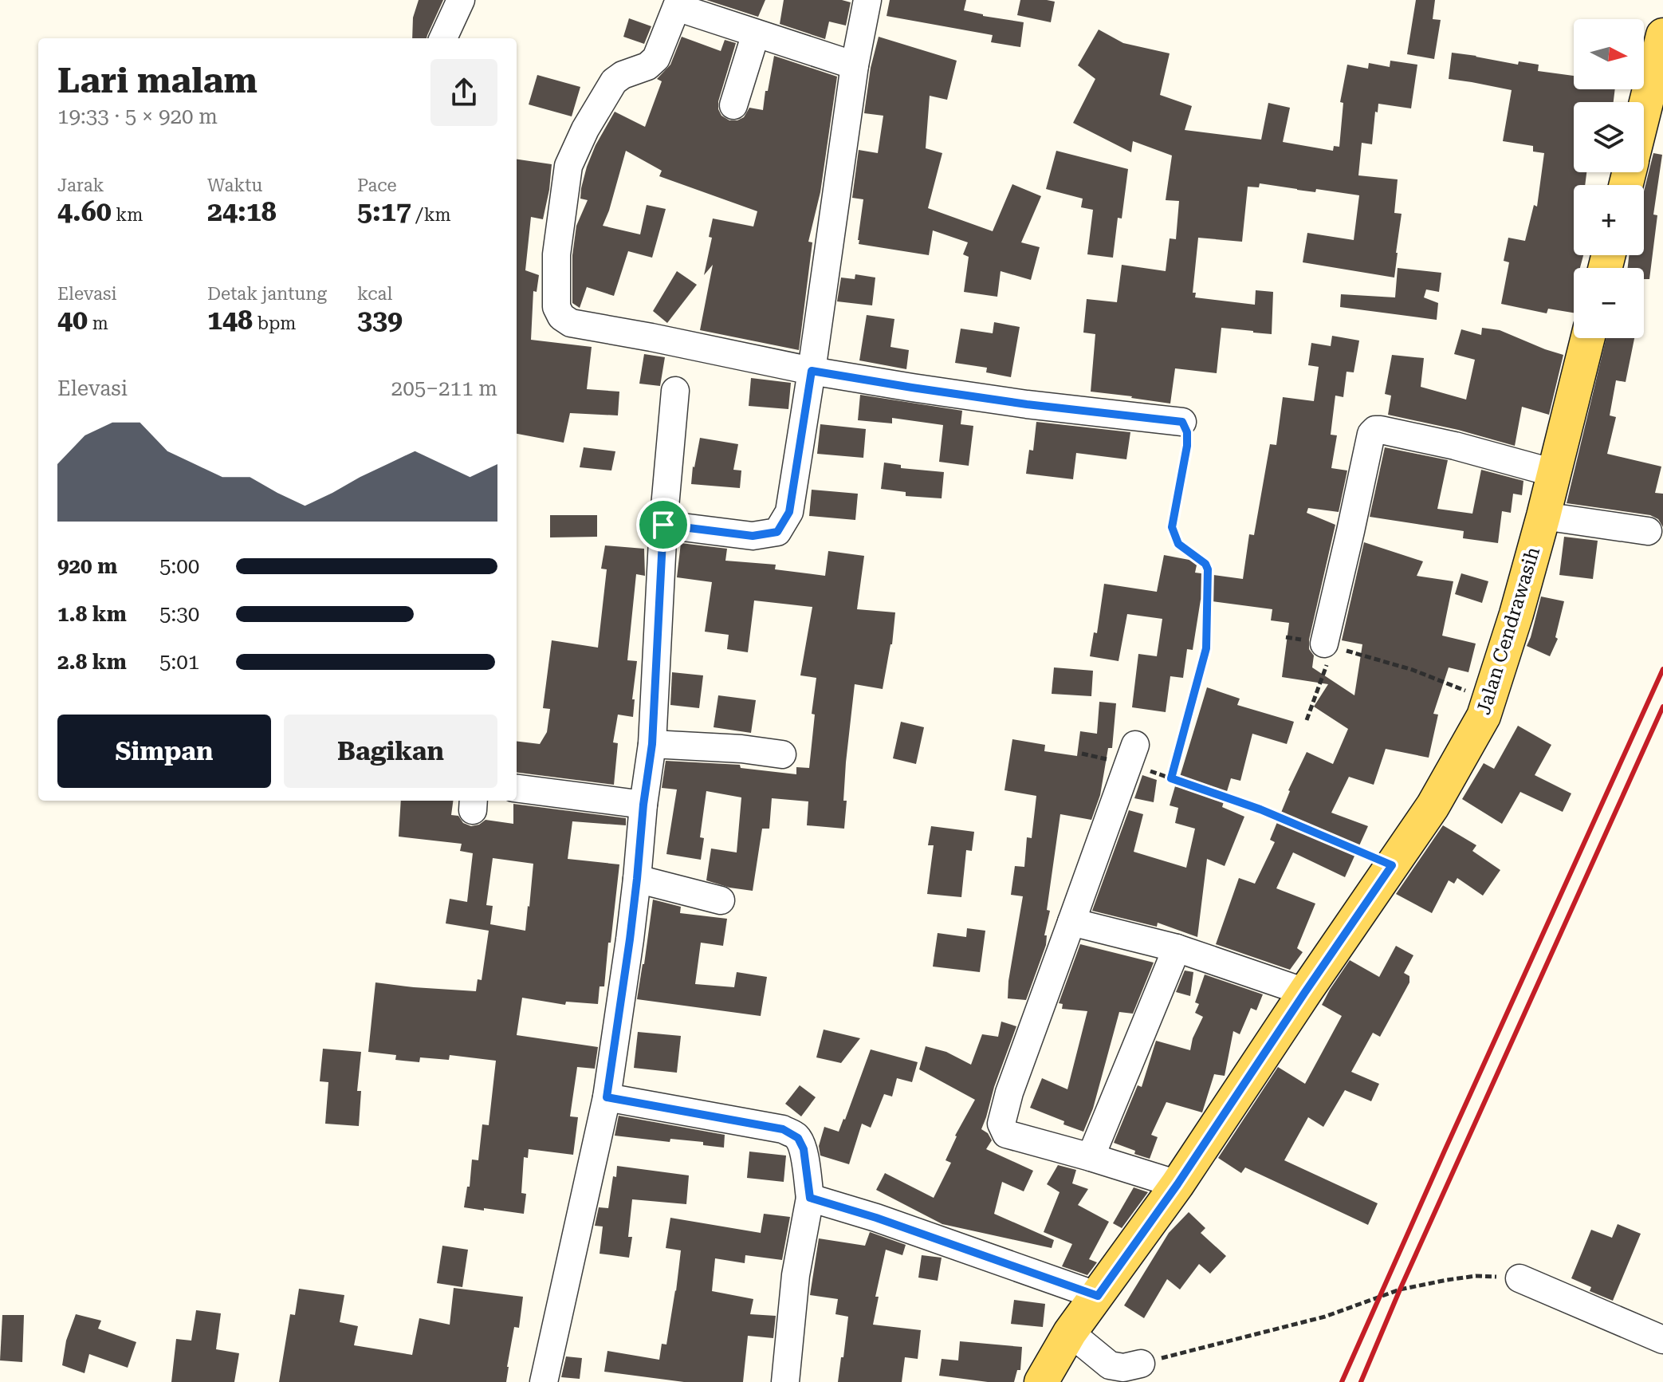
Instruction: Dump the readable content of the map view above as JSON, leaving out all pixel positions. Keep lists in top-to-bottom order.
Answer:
{
  "streets": {
    "main road": ["Jalan Cendrawasih"]
  },
  "north": "right",
  "page": {
    "map_buttons": ["+", "−"],
    "heading": ["Lari malam", "19:33 · 5 × 920 m"],
    "stats": [
      ["Jarak", "4.60 km"],
      ["Waktu", "24:18"],
      ["Pace", "5:17 /km"],
      ["Elevasi", "40 m"],
      ["Detak jantung", "148 bpm"],
      ["kcal", "339"]
    ],
    "chart": ["Elevasi", "205–211 m"],
    "list": [
      {
        "name": "920 m",
        "note": "5:00"
      },
      {
        "name": "1.8 km",
        "note": "5:30"
      },
      {
        "name": "2.8 km",
        "note": "5:01"
      }
    ],
    "buttons": ["Simpan", "Bagikan"]
  }
}
